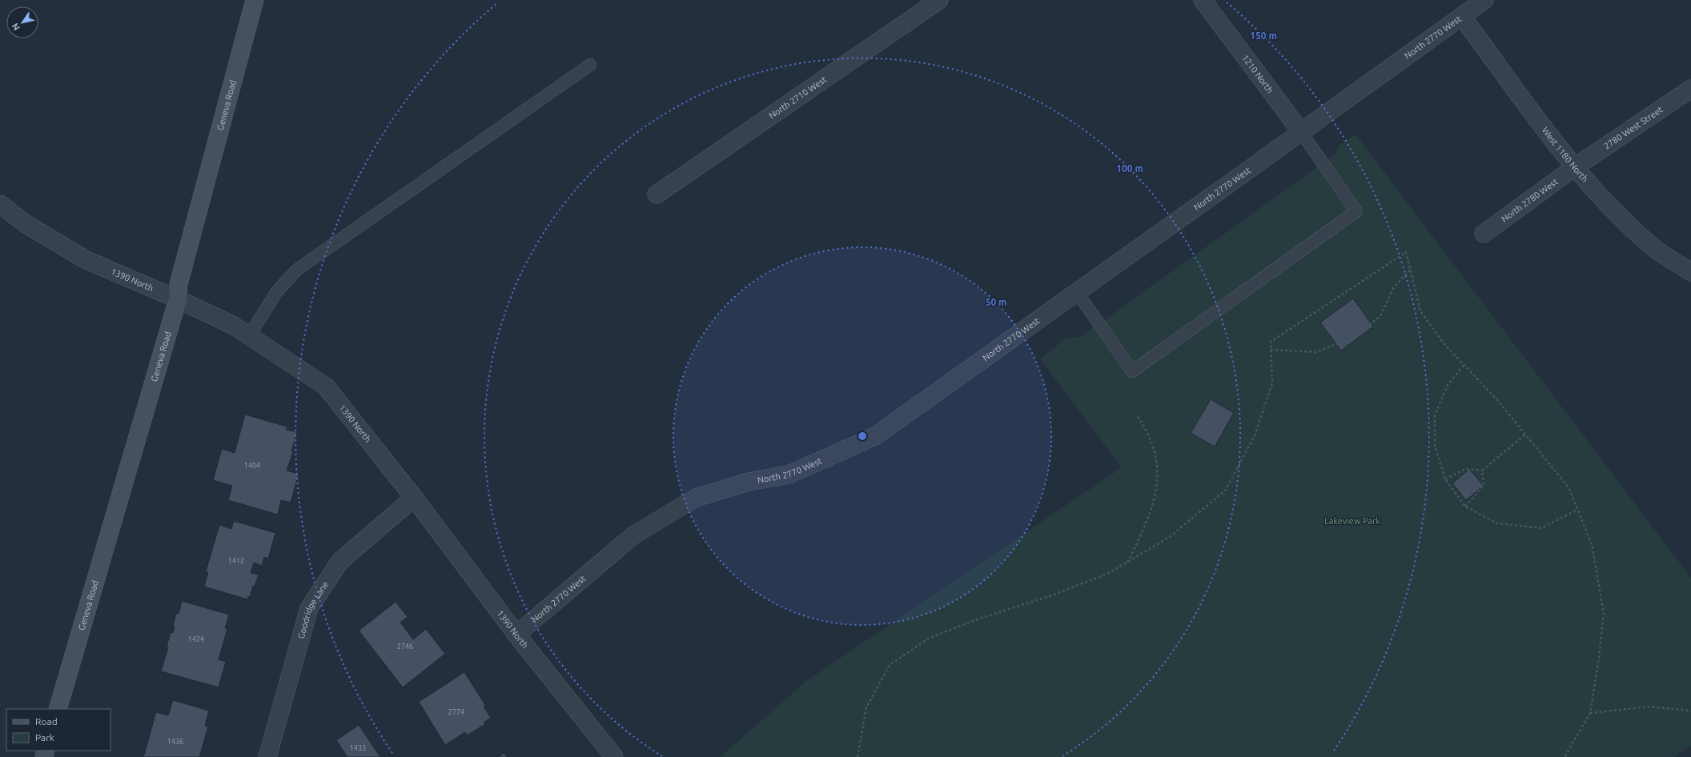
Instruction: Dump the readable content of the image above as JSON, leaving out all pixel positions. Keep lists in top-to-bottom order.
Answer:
{
  "streets": {
    "main road": ["Geneva Road"],
    "street": [
      "North 2770 West",
      "1210 North",
      "North 2710 West",
      "2780 West Street",
      "West 1180 North",
      "North 2780 West",
      "1390 North",
      "Goodridge Lane"
    ]
  },
  "crossings": [
    ["North 2770 West", "1210 North"],
    ["North 2770 West", "West 1180 North"],
    ["North 2770 West", "1390 North"],
    ["Geneva Road", "1390 North"],
    ["2780 West Street", "West 1180 North"],
    ["2780 West Street", "North 2780 West"],
    ["West 1180 North", "North 2780 West"],
    ["1390 North", "Goodridge Lane"]
  ],
  "parks": ["Lakeview Park"],
  "house_numbers": [
    "1404",
    "1412",
    "1424",
    "2746",
    "2774",
    "1436",
    "1433"
  ],
  "legend": ["Road", "Park"],
  "north": "bottom left",
  "rings": ["150 m", "100 m", "50 m"]
}
